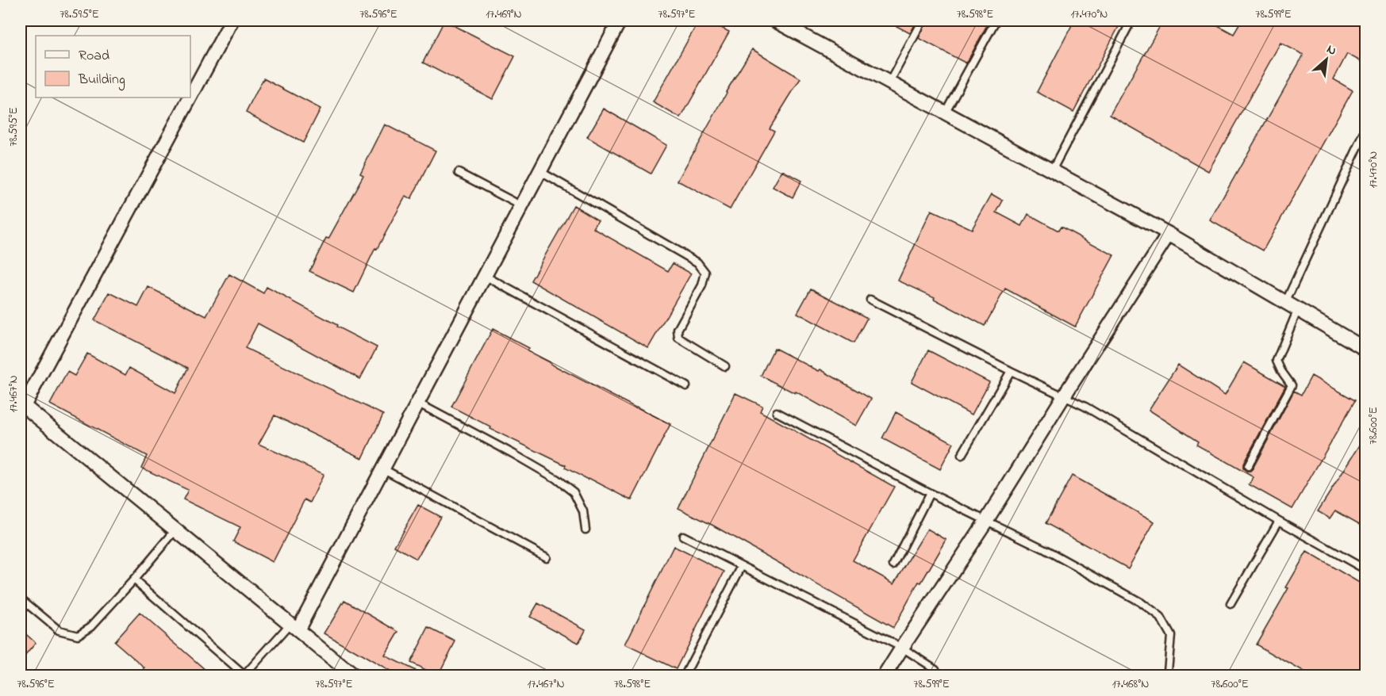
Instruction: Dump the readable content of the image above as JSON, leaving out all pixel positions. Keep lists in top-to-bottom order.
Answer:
{
  "legend": ["Road", "Building"],
  "north": "top right",
  "coordinates": [
    "78.595°E",
    "78.596°E",
    "17.469°N",
    "78.597°E",
    "78.598°E",
    "17.470°N",
    "78.599°E",
    "17.467°N",
    "78.600°E",
    "17.468°N"
  ]
}
